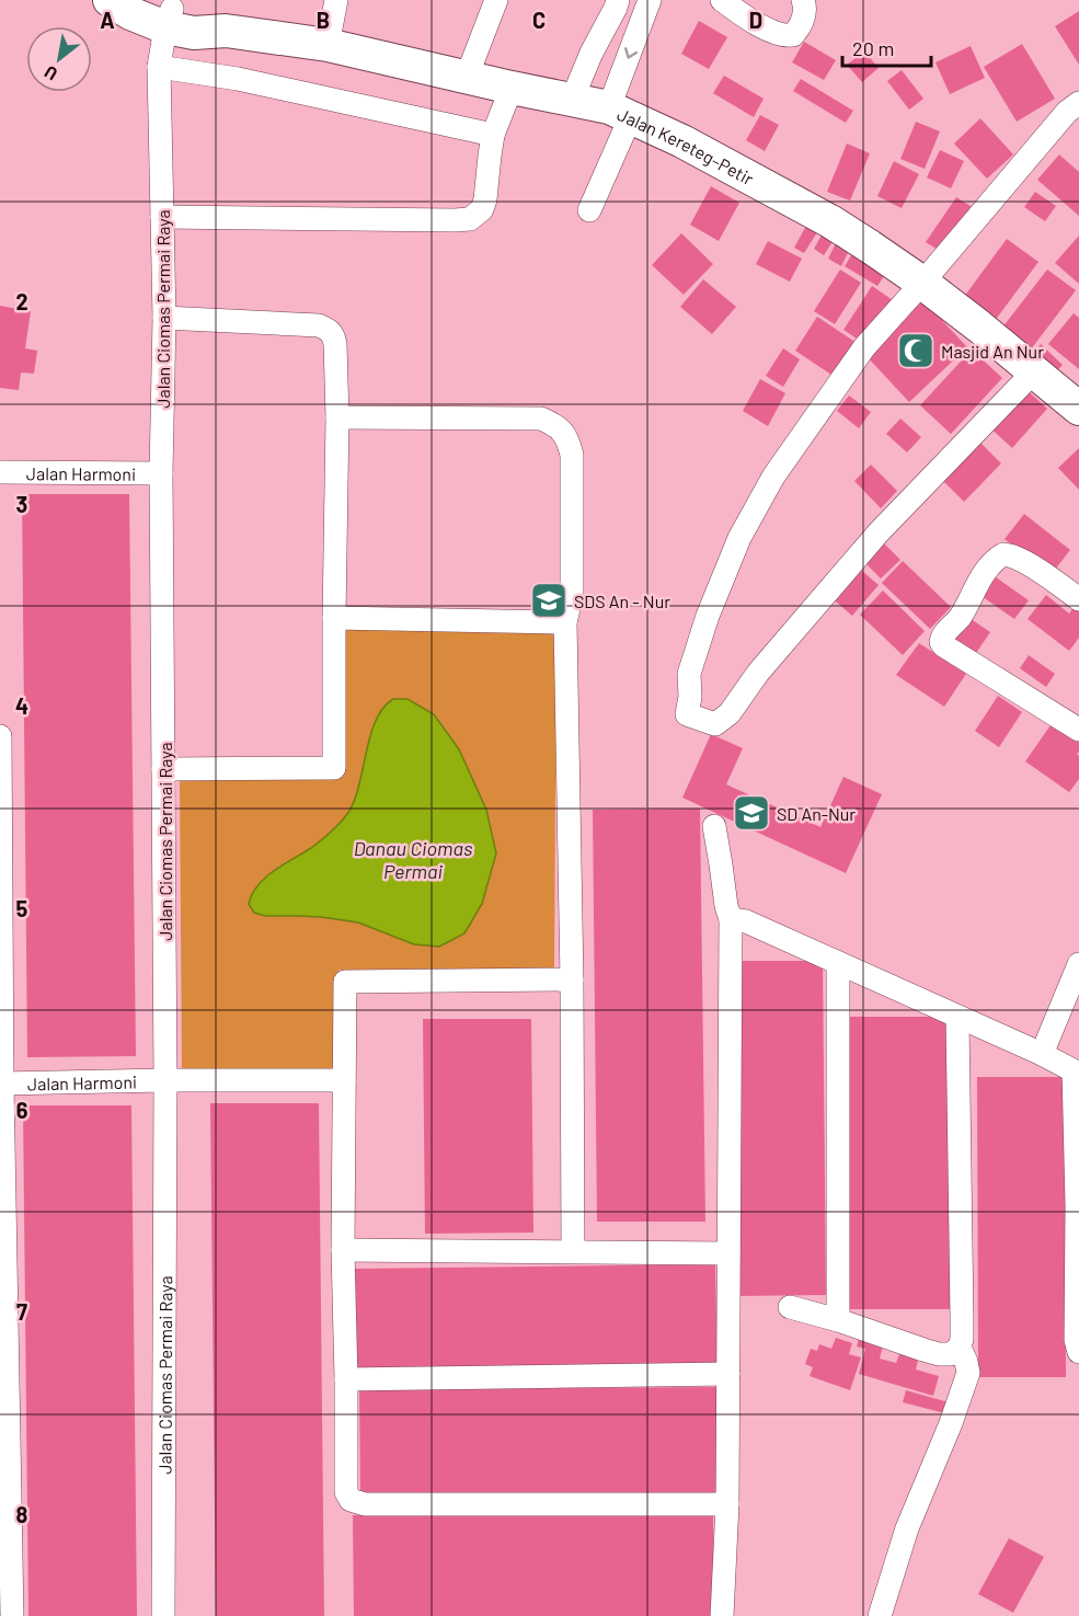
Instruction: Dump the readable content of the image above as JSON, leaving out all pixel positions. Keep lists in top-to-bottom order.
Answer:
{
  "streets": {
    "street": ["Jalan Kereteg–Petir", "Jalan Ciomas Permai Raya", "Jalan Harmoni"]
  },
  "crossings": [
    ["Jalan Kereteg–Petir", "Jalan Ciomas Permai Raya"],
    ["Jalan Ciomas Permai Raya", "Jalan Harmoni"]
  ],
  "water": ["Danau Ciomas Permai"],
  "places": {
    "mosque": ["Masjid An Nur"],
    "school or university": ["SDS An - Nur", "SD An-Nur"]
  },
  "scale_bar": "20 m",
  "north": "bottom left",
  "grid": {
    "columns": [
      "A",
      "B",
      "C",
      "D"
    ],
    "rows": [
      "2",
      "3",
      "4",
      "5",
      "6",
      "7",
      "8"
    ]
  }
}
